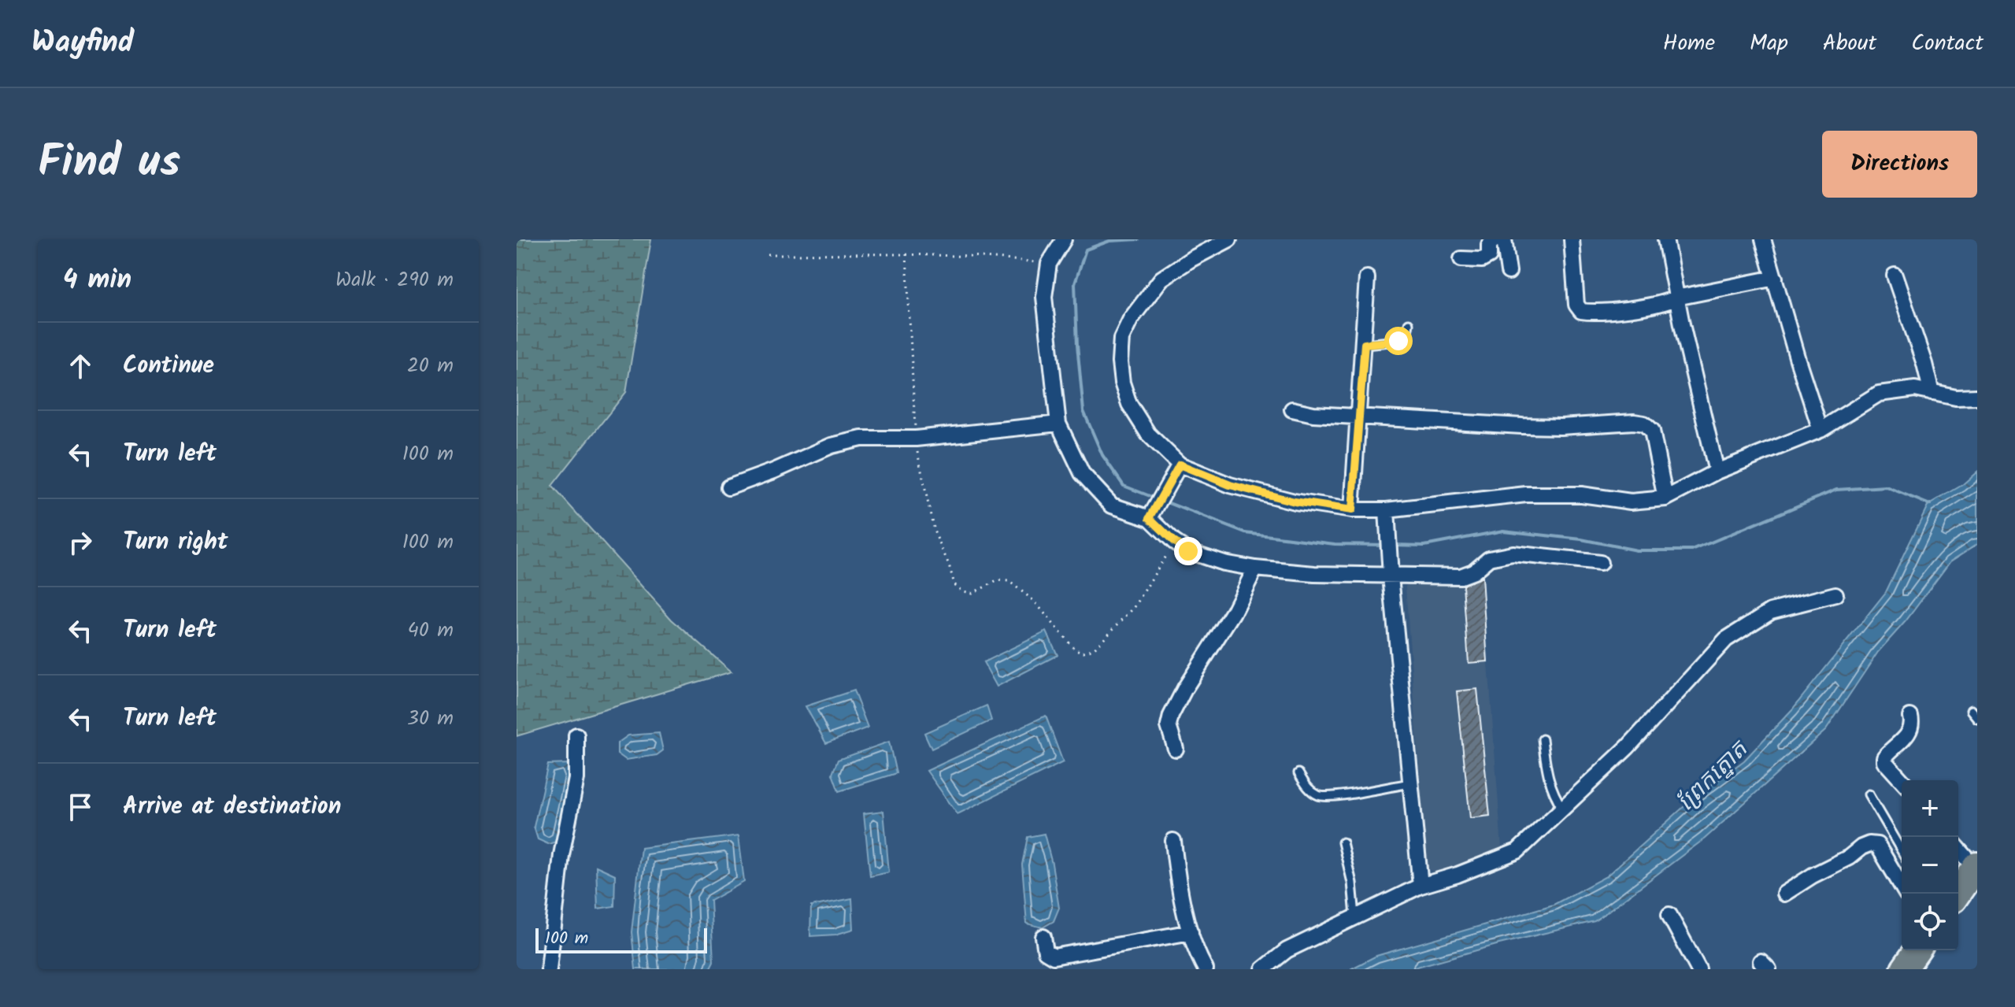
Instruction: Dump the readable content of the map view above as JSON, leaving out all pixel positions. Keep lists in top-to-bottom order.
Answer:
{
  "water": ["ព្រែកត្នោត"],
  "scale_bar": "100 m",
  "page": {
    "header": "Wayfind",
    "nav": [
      "Home",
      "Map",
      "About",
      "Contact"
    ],
    "title": "Find us",
    "buttons": "Directions",
    "heading": ["4 min", "Walk · 290 m"],
    "list": [
      ["Continue", "20 m"],
      ["Turn left", "100 m"],
      ["Turn right", "100 m"],
      ["Turn left", "40 m"],
      ["Turn left", "30 m"],
      "Arrive at destination"
    ],
    "map_buttons": ["+", "−"],
    "scale": "100 m"
  }
}
